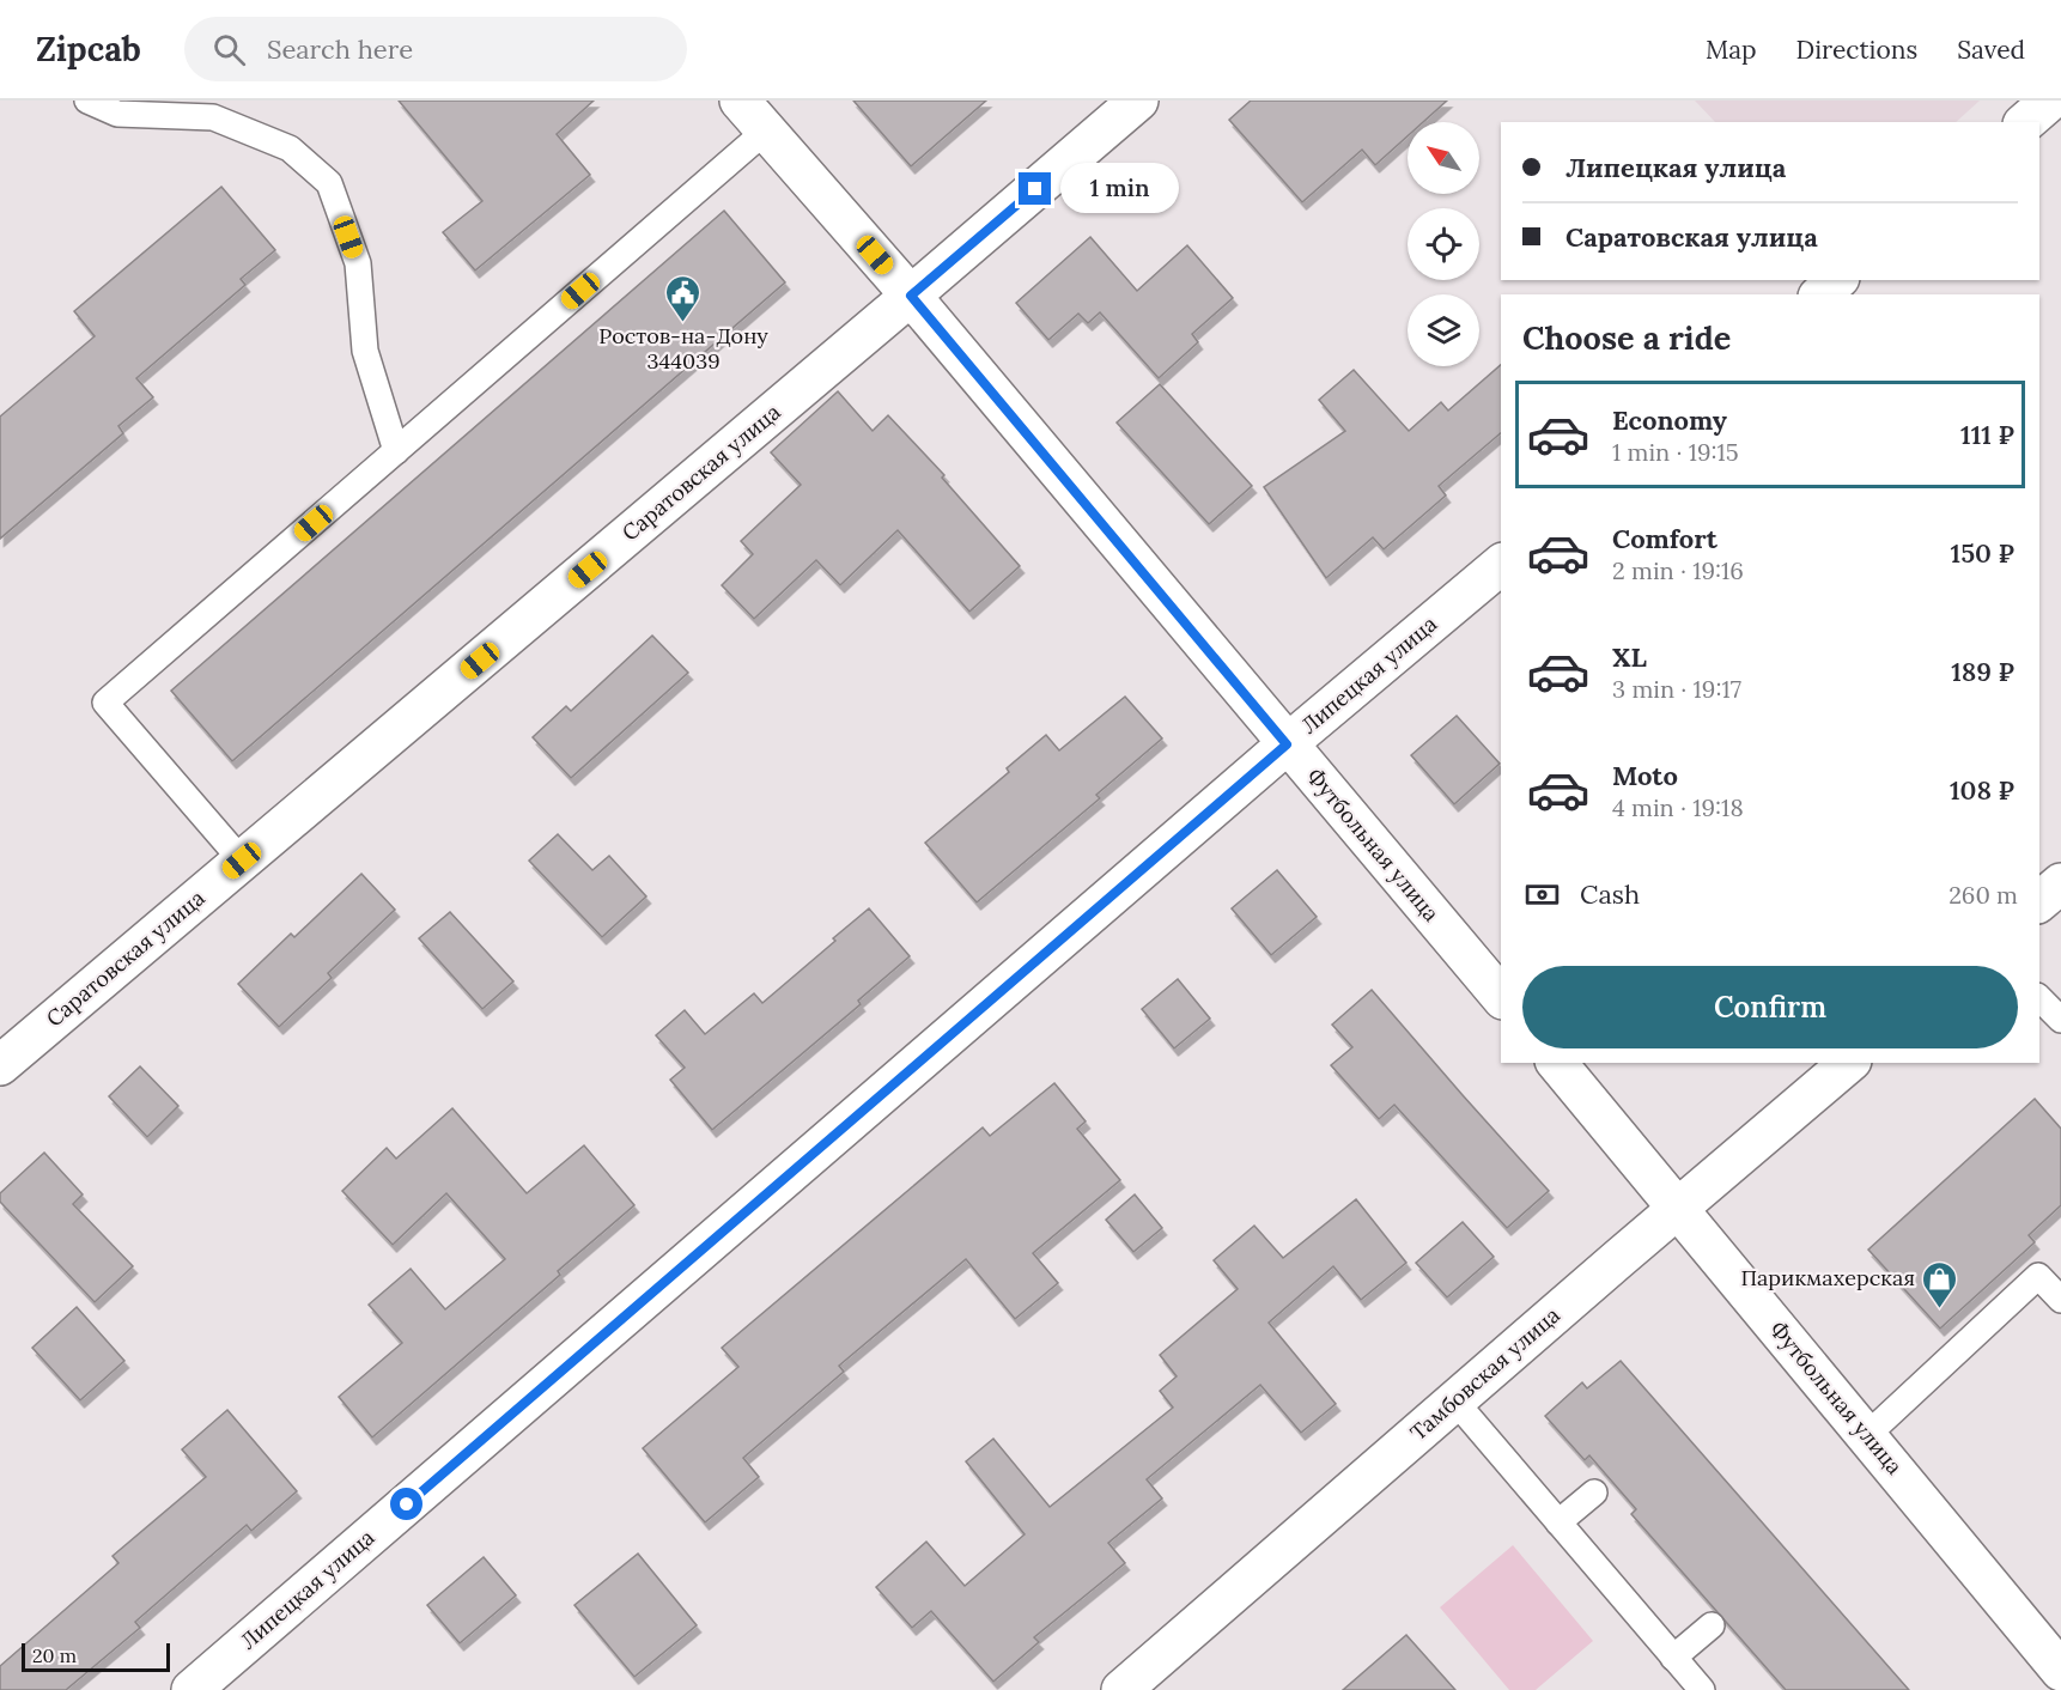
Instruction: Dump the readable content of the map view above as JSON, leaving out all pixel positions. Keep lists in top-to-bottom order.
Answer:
{
  "streets": {
    "street": [
      "Саратовская улица",
      "Липецкая улица",
      "Футбольная улица",
      "Тамбовская улица"
    ]
  },
  "crossings": [
    ["Саратовская улица", "Футбольная улица"],
    ["Липецкая улица", "Футбольная улица"],
    ["Футбольная улица", "Тамбовская улица"]
  ],
  "places": {
    "public building": ["Ростов-на-Дону 344039"],
    "shop": ["Парикмахерская"]
  },
  "scale_bar": "20 m",
  "north": "top left",
  "page": {
    "header": "Zipcab",
    "search": "Search here",
    "nav": ["Map", "Directions", "Saved"],
    "banner": ["Липецкая улица", "Саратовская улица"],
    "bubble": "1 min",
    "heading": "Choose a ride",
    "list": [
      {
        "name": "Economy",
        "note": "1 min · 19:15",
        "value": "111 ₽"
      },
      {
        "name": "Comfort",
        "note": "2 min · 19:16",
        "value": "150 ₽"
      },
      {
        "name": "XL",
        "note": "3 min · 19:17",
        "value": "189 ₽"
      },
      {
        "name": "Moto",
        "note": "4 min · 19:18",
        "value": "108 ₽"
      }
    ],
    "pay": ["Cash", "260 m"],
    "buttons": "Confirm",
    "scale": "20 m"
  }
}
